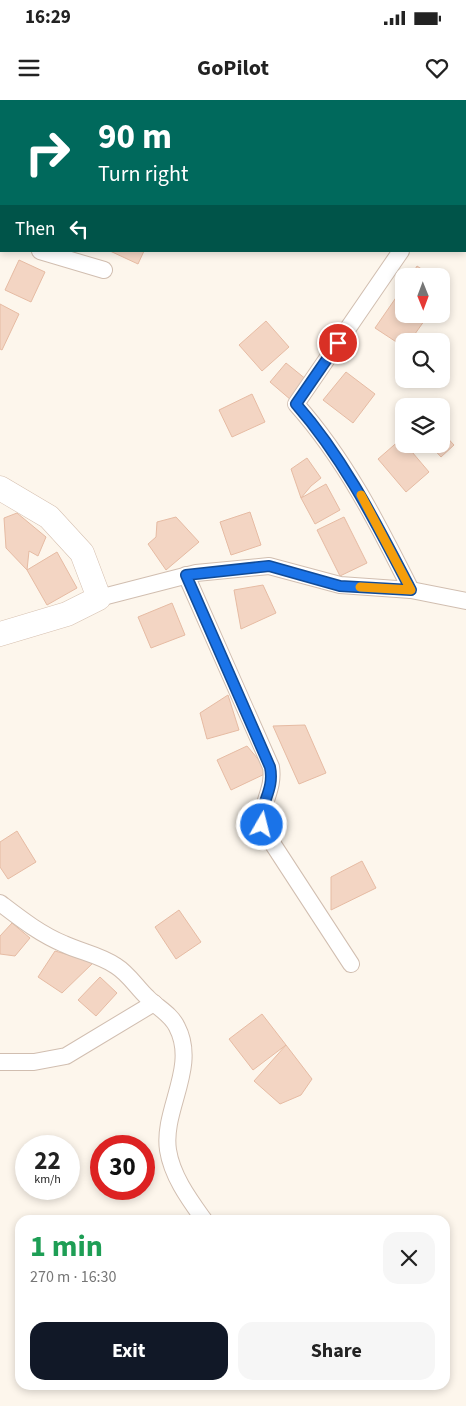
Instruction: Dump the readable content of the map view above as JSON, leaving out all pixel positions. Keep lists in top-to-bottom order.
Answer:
{
  "north": "bottom",
  "page": {
    "status": "16:29",
    "header": "GoPilot",
    "turn": ["90 m", "Turn right"],
    "then": "Then",
    "speed": "22 km/h",
    "limit": "30",
    "heading": ["1 min", "270 m · 16:30"],
    "buttons": ["Exit", "Share"]
  }
}
